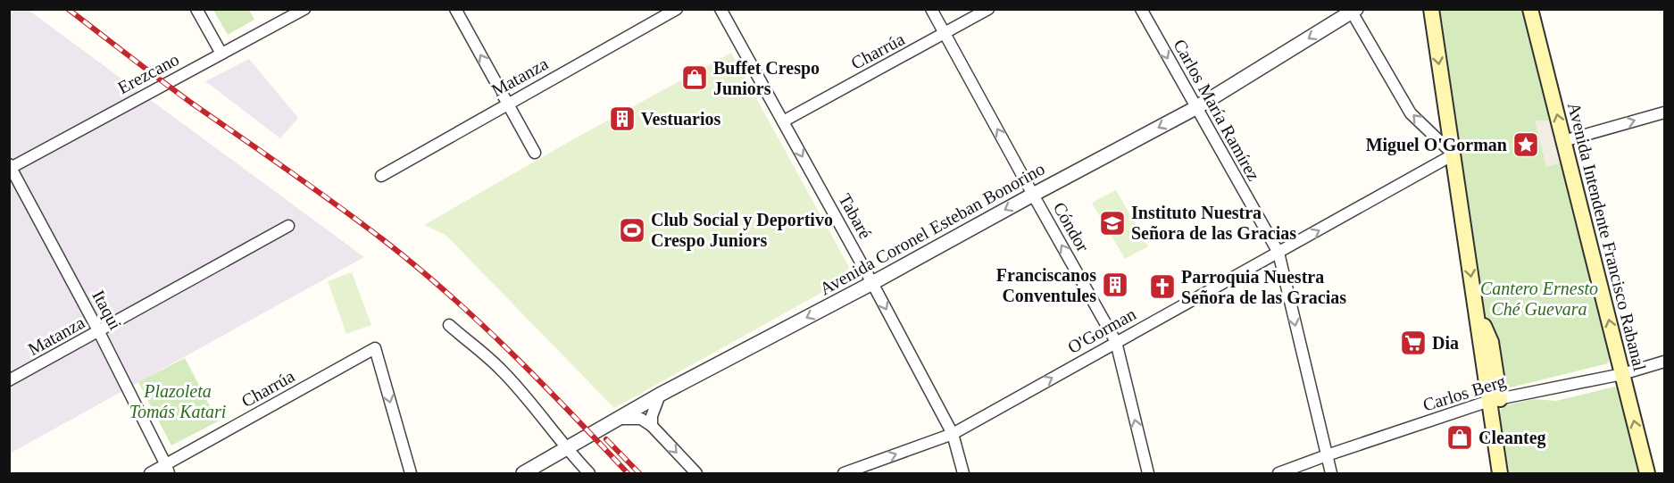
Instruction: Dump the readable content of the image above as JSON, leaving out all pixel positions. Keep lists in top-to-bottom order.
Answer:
{
  "streets": {
    "main road": ["Avenida Intendente Francisco Rabanal"],
    "street": [
      "Charrúa",
      "Erezcano",
      "Matanza",
      "Carlos María Ramírez",
      "Tabaré",
      "Cóndor",
      "Avenida Coronel Esteban Bonorino",
      "Itaqui",
      "O'Gorman",
      "Carlos Berg"
    ]
  },
  "crossings": [
    ["Charrúa", "Tabaré"],
    ["Charrúa", "Cóndor"],
    ["Charrúa", "Itaqui"],
    ["Erezcano", "Itaqui"],
    ["Matanza", "Itaqui"],
    ["Carlos María Ramírez", "Avenida Coronel Esteban Bonorino"],
    ["Carlos María Ramírez", "O'Gorman"],
    ["Carlos María Ramírez", "Carlos Berg"],
    ["Tabaré", "Avenida Coronel Esteban Bonorino"],
    ["Tabaré", "O'Gorman"],
    ["Cóndor", "Avenida Coronel Esteban Bonorino"],
    ["Cóndor", "O'Gorman"],
    ["Avenida Intendente Francisco Rabanal", "Carlos Berg"]
  ],
  "one_way": [
    "Carlos María Ramírez",
    "Tabaré",
    "Cóndor",
    "Avenida Coronel Esteban Bonorino",
    "O'Gorman"
  ],
  "parks": ["Cantero Ernesto Ché Guevara", "Plazoleta Tomás Katari"],
  "places": {
    "shop": ["Buffet Crespo Juniors", "Cleanteg"],
    "building": ["Vestuarios", "Franciscanos Conventules"],
    "place": ["Miguel O'Gorman"],
    "school or university": ["Instituto Nuestra Señora de las Gracias"],
    "sports": ["Club Social y Deportivo Crespo Juniors"],
    "church": ["Parroquia Nuestra Señora de las Gracias"],
    "supermarket": ["Dia"]
  }
}
